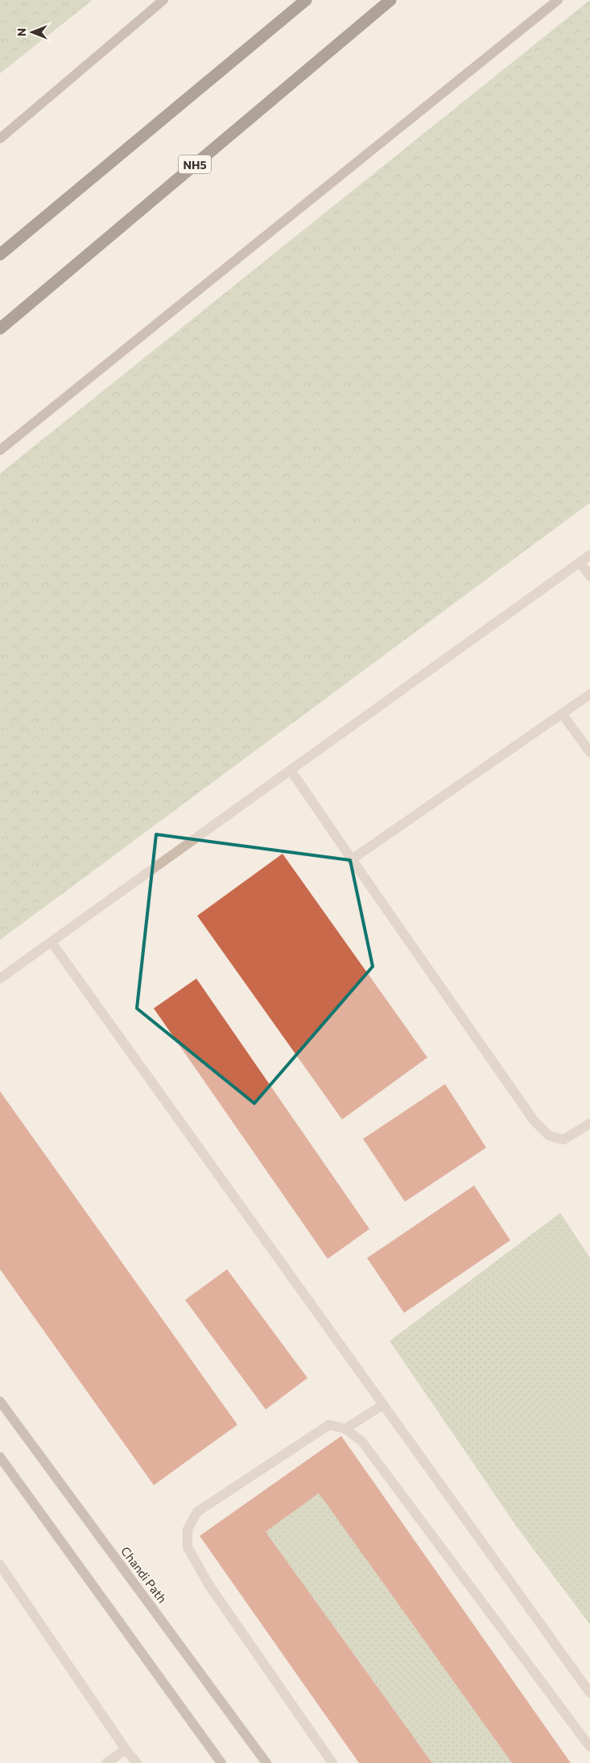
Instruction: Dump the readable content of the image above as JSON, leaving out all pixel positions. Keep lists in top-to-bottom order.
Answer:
{
  "streets": {
    "highway": ["NH5"],
    "street": ["Chandi Path"]
  },
  "north": "left"
}
